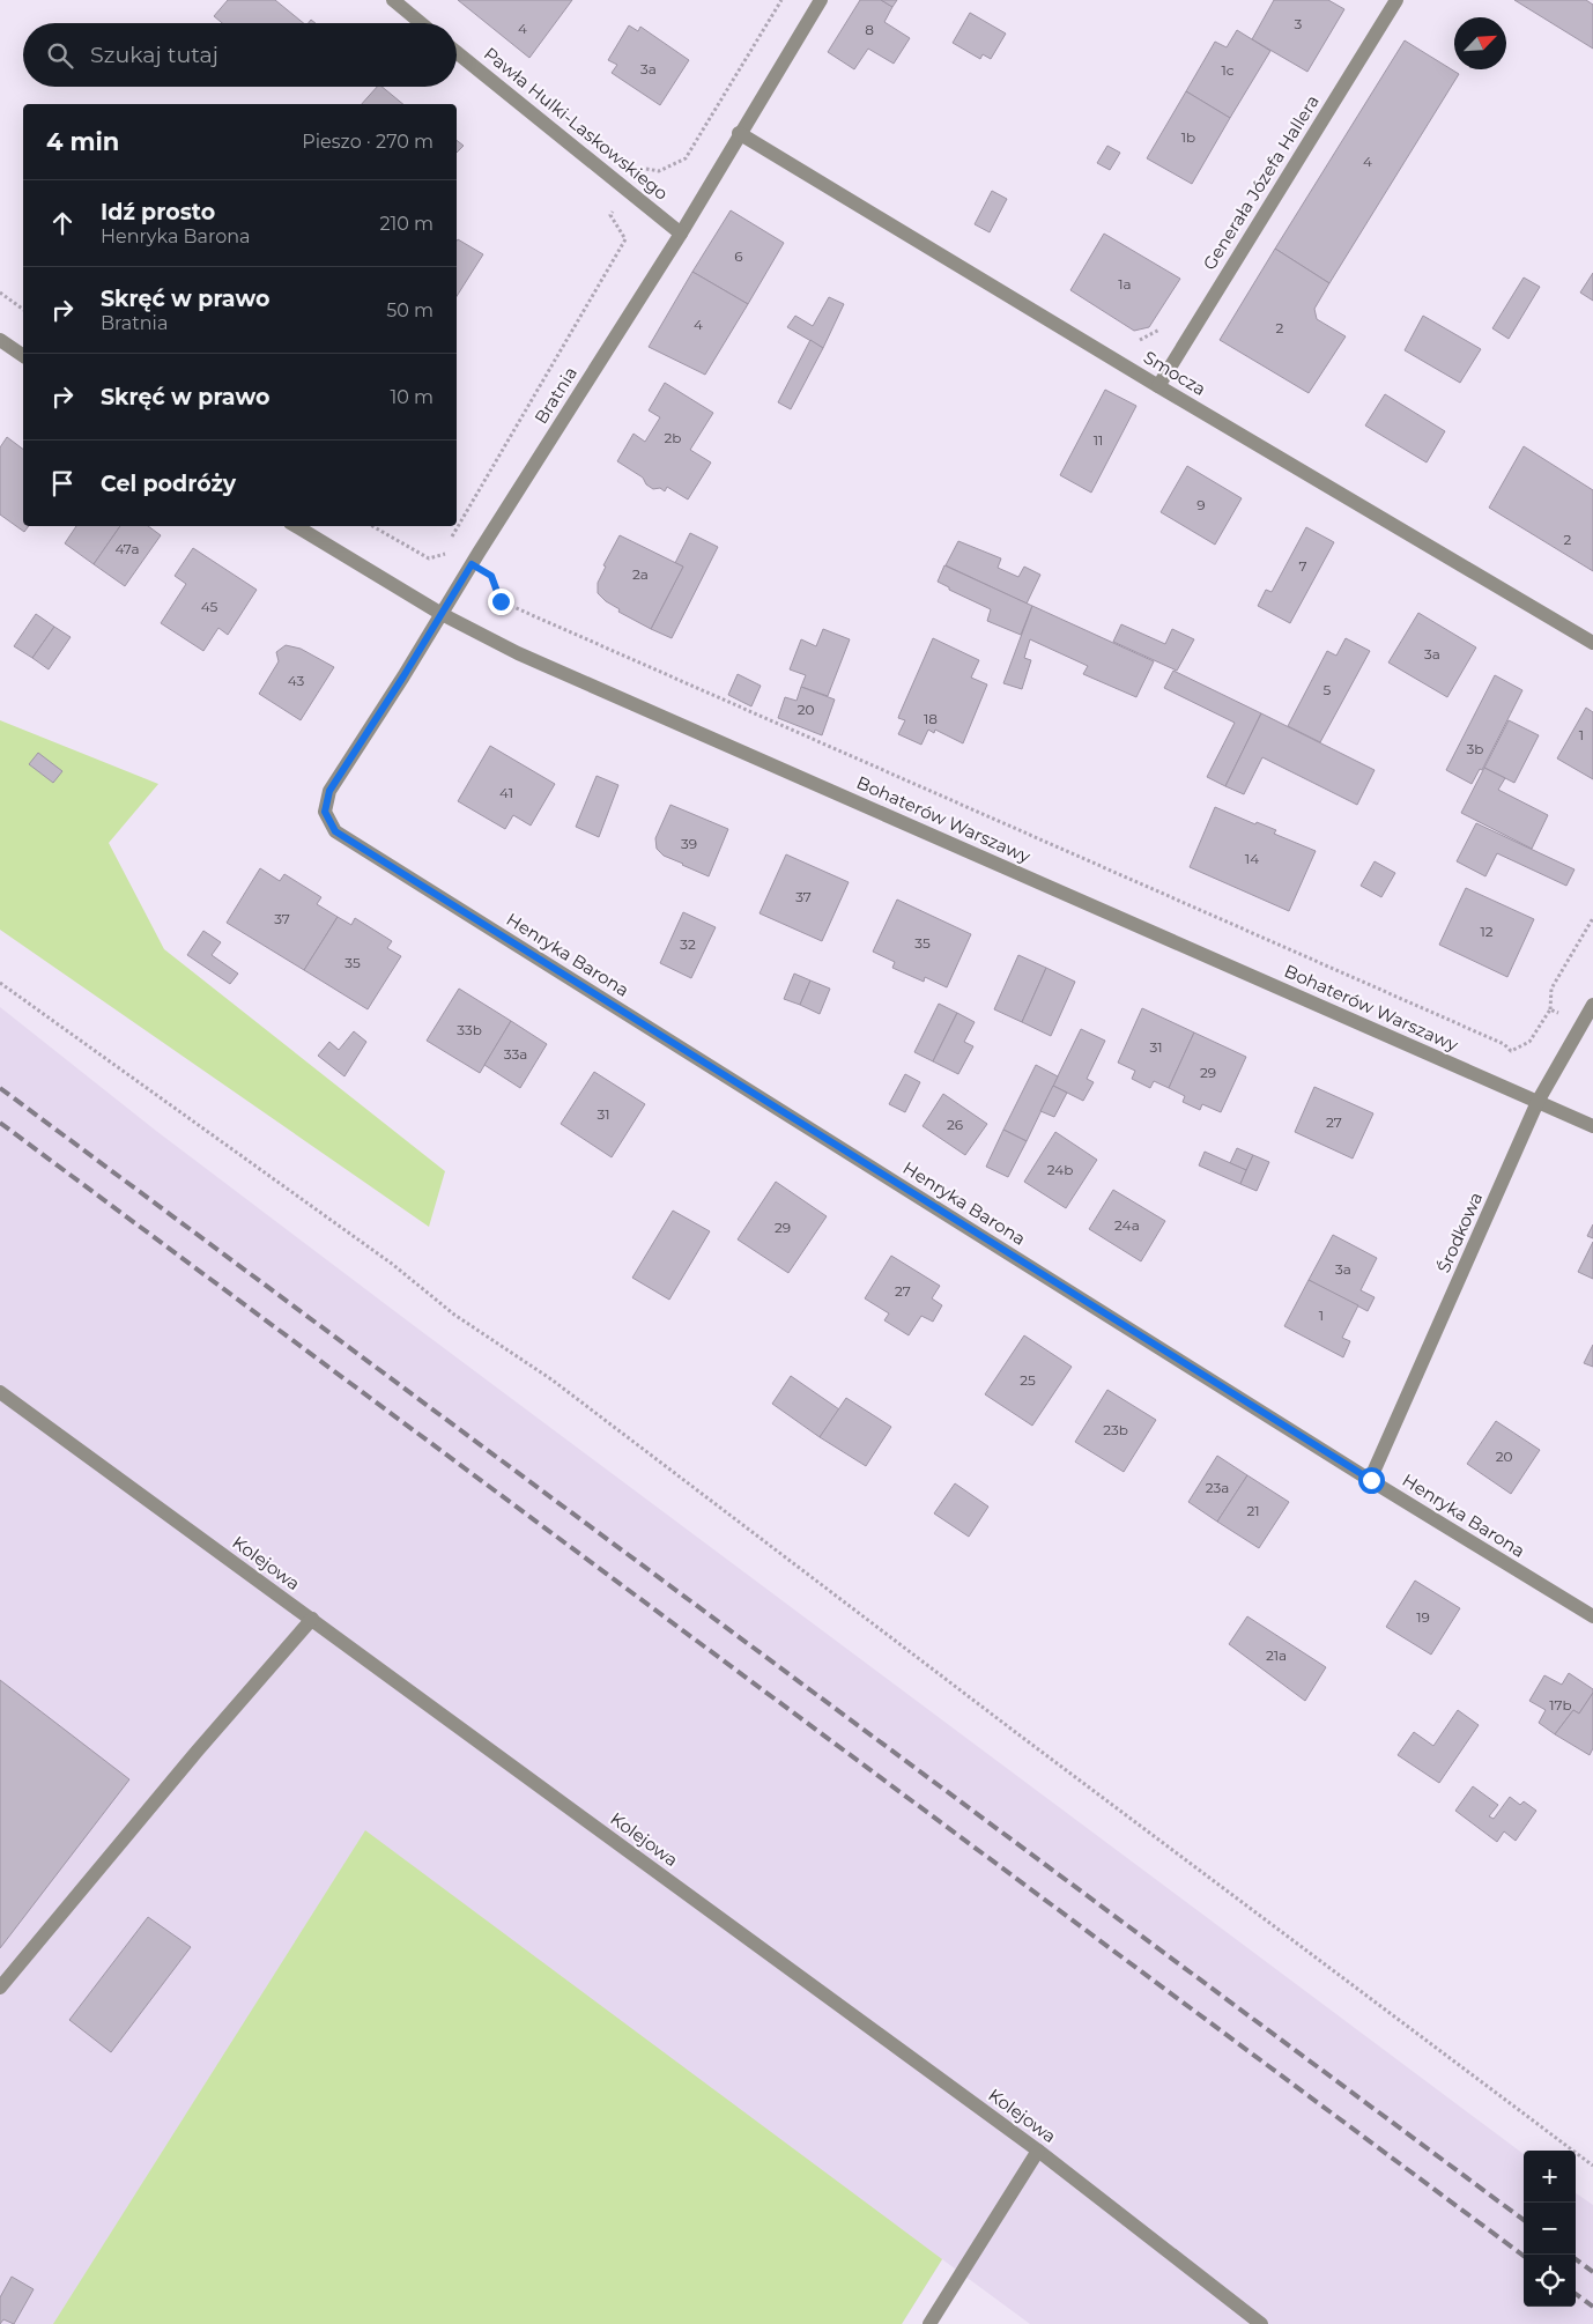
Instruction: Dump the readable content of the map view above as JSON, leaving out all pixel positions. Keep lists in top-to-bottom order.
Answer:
{
  "streets": {
    "street": [
      "Pawła Hulki-Laskowskiego",
      "Generała Józefa Hallera",
      "Smocza",
      "Bratnia",
      "Bohaterów Warszawy",
      "Henryka Barona",
      "Środkowa",
      "Kolejowa"
    ]
  },
  "crossings": [
    ["Pawła Hulki-Laskowskiego", "Bratnia"],
    ["Generała Józefa Hallera", "Smocza"],
    ["Smocza", "Bratnia"],
    ["Bratnia", "Bohaterów Warszawy"],
    ["Bratnia", "Henryka Barona"],
    ["Bohaterów Warszawy", "Środkowa"],
    ["Henryka Barona", "Środkowa"]
  ],
  "house_numbers": [
    "3",
    "4",
    "8",
    "3a",
    "1c",
    "1b",
    "4",
    "6",
    "1a",
    "4",
    "2",
    "2b",
    "11",
    "9",
    "2",
    "47a",
    "7",
    "2a",
    "45",
    "3a",
    "43",
    "5",
    "20",
    "18",
    "1",
    "3b",
    "41",
    "39",
    "14",
    "37",
    "37",
    "12",
    "35",
    "32",
    "35",
    "33b",
    "31",
    "33a",
    "29",
    "31",
    "27",
    "26",
    "24b",
    "24a",
    "29",
    "3a",
    "27",
    "1",
    "25",
    "23b",
    "20",
    "23a",
    "21",
    "19",
    "21a",
    "17b"
  ],
  "north": "top right",
  "page": {
    "search": "Szukaj tutaj",
    "heading": ["4 min", "Pieszo · 270 m"],
    "list": [
      ["Idź prosto", "Henryka Barona", "210 m"],
      ["Skręć w prawo", "Bratnia", "50 m"],
      ["Skręć w prawo", "10 m"],
      "Cel podróży"
    ],
    "map_buttons": ["+", "−"]
  }
}
